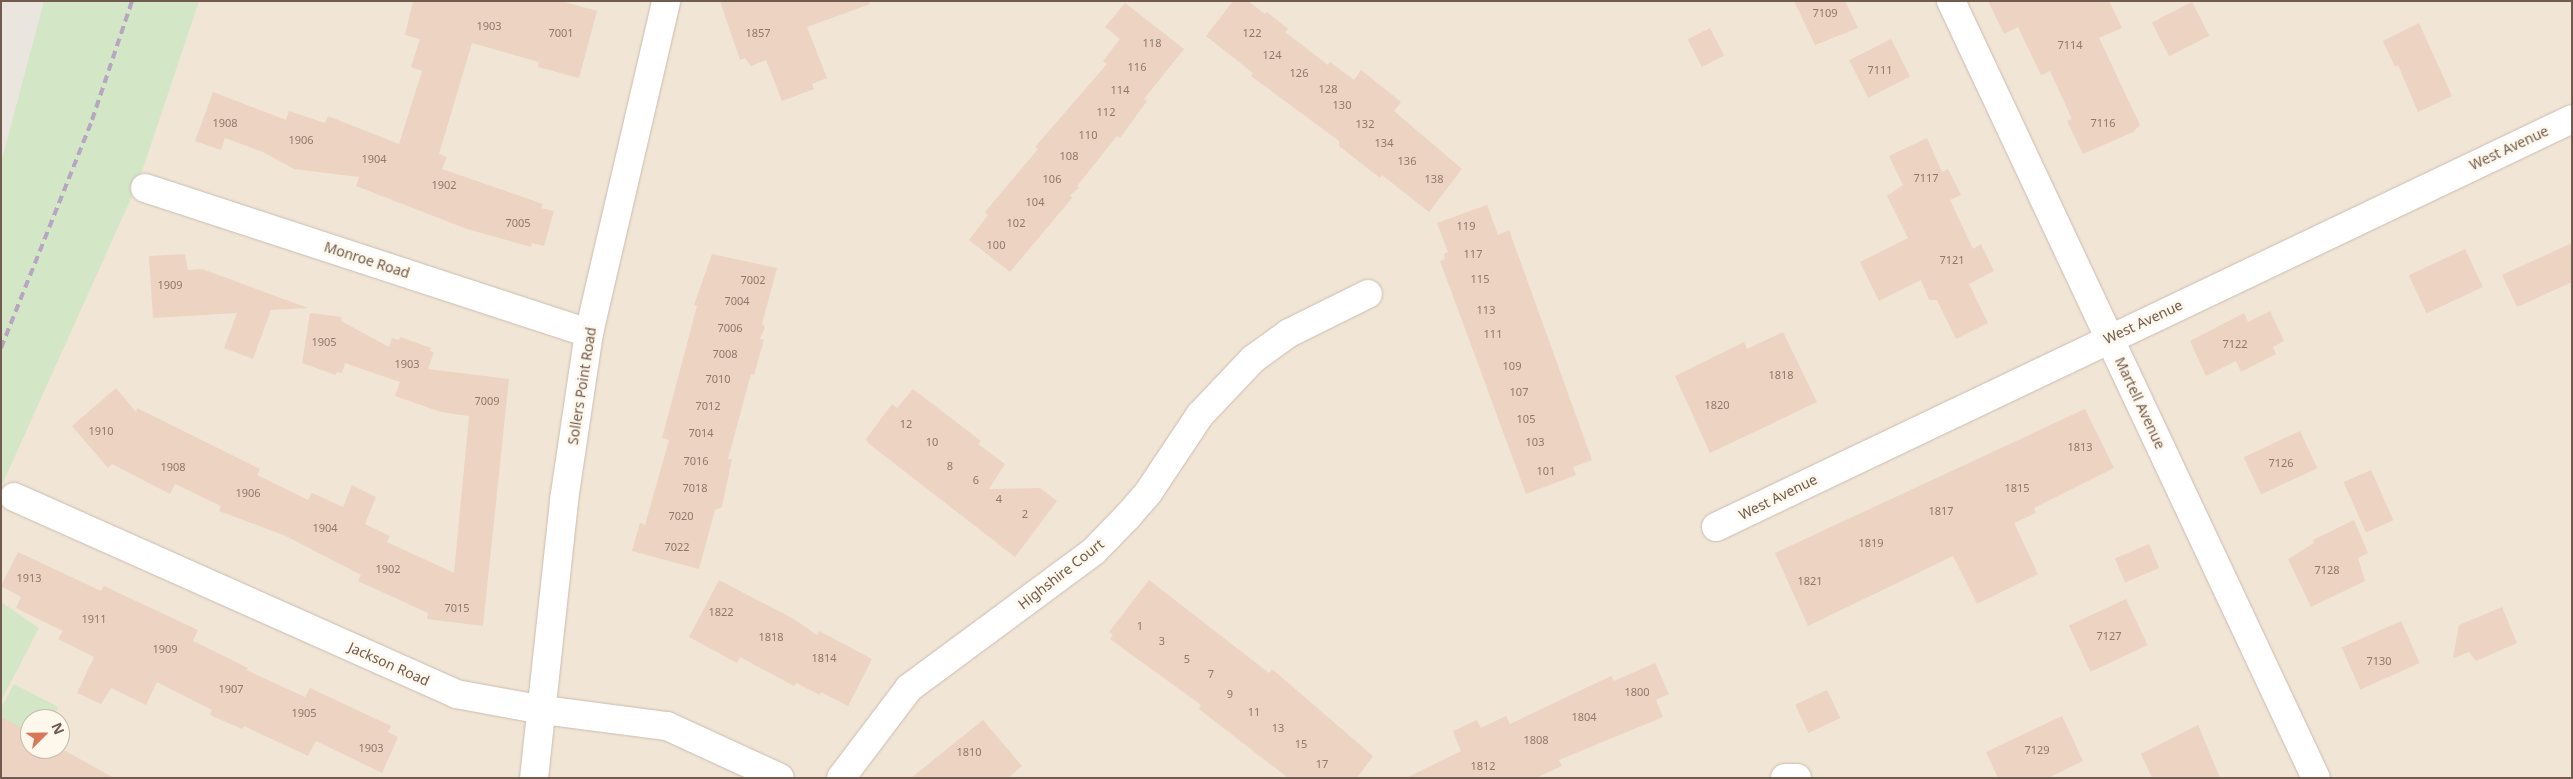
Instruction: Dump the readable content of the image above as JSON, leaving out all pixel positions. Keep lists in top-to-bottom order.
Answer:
{
  "streets": {
    "street": [
      "West Avenue",
      "Monroe Road",
      "Sollers Point Road",
      "Martell Avenue",
      "Highshire Court",
      "Jackson Road"
    ]
  },
  "crossings": [
    ["West Avenue", "Martell Avenue"],
    ["Monroe Road", "Sollers Point Road"],
    ["Sollers Point Road", "Jackson Road"]
  ],
  "house_numbers": [
    "7109",
    "1903",
    "7001",
    "1857",
    "122",
    "118",
    "7114",
    "124",
    "116",
    "7111",
    "126",
    "128",
    "114",
    "130",
    "112",
    "1908",
    "7116",
    "132",
    "110",
    "1906",
    "134",
    "108",
    "1904",
    "136",
    "7117",
    "106",
    "138",
    "1902",
    "104",
    "7005",
    "102",
    "119",
    "100",
    "117",
    "7121",
    "115",
    "7002",
    "1909",
    "7004",
    "113",
    "7006",
    "111",
    "1905",
    "7122",
    "7008",
    "1903",
    "109",
    "1818",
    "7010",
    "107",
    "7009",
    "1820",
    "7012",
    "105",
    "12",
    "1910",
    "7014",
    "10",
    "103",
    "1813",
    "7016",
    "7126",
    "8",
    "1908",
    "101",
    "6",
    "7018",
    "1815",
    "1906",
    "4",
    "1817",
    "2",
    "7020",
    "1904",
    "1819",
    "7022",
    "1902",
    "7128",
    "1913",
    "1821",
    "7015",
    "1822",
    "1911",
    "1",
    "7127",
    "1818",
    "3",
    "1909",
    "1814",
    "5",
    "7130",
    "7",
    "1907",
    "1800",
    "9",
    "11",
    "1905",
    "1804",
    "13",
    "1808",
    "15",
    "1903",
    "7129",
    "1810",
    "17",
    "1812"
  ],
  "north": "top right"
}
